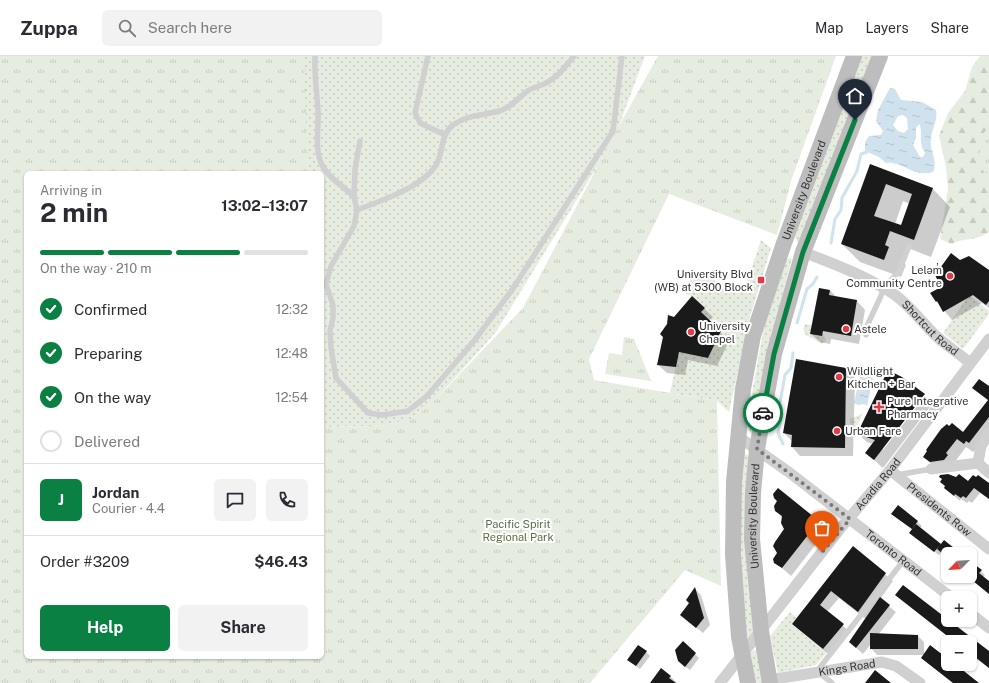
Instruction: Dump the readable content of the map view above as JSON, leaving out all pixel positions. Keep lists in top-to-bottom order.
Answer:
{
  "streets": {
    "main road": ["University Boulevard"],
    "street": [
      "Shortcut Road",
      "Acadia Road",
      "Presidents Row",
      "Toronto Road",
      "Kings Road"
    ]
  },
  "crossings": [
    ["University Boulevard", "Shortcut Road"],
    ["University Boulevard", "Acadia Road"],
    ["University Boulevard", "Toronto Road"],
    ["University Boulevard", "Kings Road"],
    ["Shortcut Road", "Acadia Road"],
    ["Acadia Road", "Presidents Row"],
    ["Acadia Road", "Toronto Road"]
  ],
  "parks": ["Pacific Spirit Regional Park"],
  "places": {
    "other": [
      "Leləm̓ Community Centre",
      "Astele",
      "University Chapel",
      "Wildlight Kitchen + Bar",
      "Urban Fare"
    ],
    "transit": ["University Blvd (WB) at 5300 Block"],
    "health": ["Pure Integrative Pharmacy"]
  },
  "north": "bottom left",
  "page": {
    "header": "Zuppa",
    "search": "Search here",
    "nav": ["Map", "Layers", "Share"],
    "heading": ["2 min", "Arriving in", "13:02–13:07"],
    "panel": [
      "Jordan",
      "Courier · 4.4",
      "Order #3209",
      "$46.43"
    ],
    "bar": "On the way · 210 m",
    "list": [
      ["Confirmed", "12:32"],
      ["Preparing", "12:48"],
      ["On the way", "12:54"],
      "Delivered"
    ],
    "round": "J",
    "map_buttons": ["+", "−"],
    "buttons": ["Help", "Share"]
  }
}
